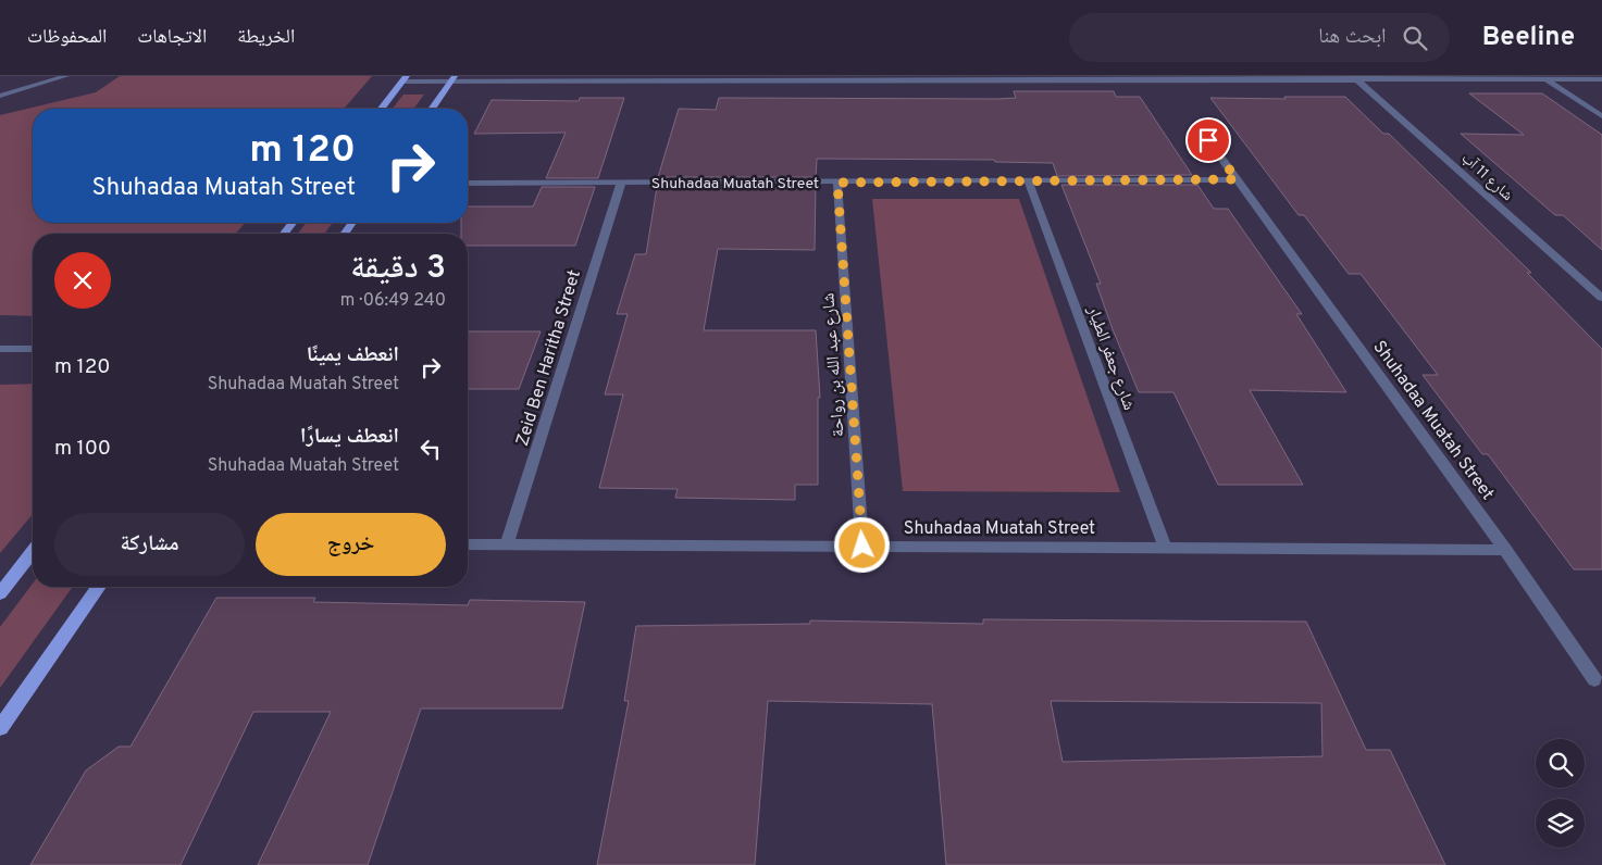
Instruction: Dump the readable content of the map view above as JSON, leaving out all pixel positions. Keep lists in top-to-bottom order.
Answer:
{
  "streets": {
    "street": [
      "شارع 11 آب",
      "Shuhadaa Muatah Street",
      "Zeid Ben Haritha Street",
      "شارع جعفر الطيار",
      "شارع عبد الله بن رواحة"
    ]
  },
  "crossings": [
    ["Shuhadaa Muatah Street", "Zeid Ben Haritha Street"],
    ["Shuhadaa Muatah Street", "شارع جعفر الطيار"],
    ["Shuhadaa Muatah Street", "شارع عبد الله بن رواحة"]
  ],
  "page": {
    "header": "Beeline",
    "search": "ابحث هنا",
    "nav": ["الخريطة", "الاتجاهات", "المحفوظات"],
    "turn": ["120 m", "Shuhadaa Muatah Street"],
    "heading": ["3 دقيقة", "240 m · 06:49"],
    "list": [
      {
        "name": "انعطف يمينًا",
        "note": "Shuhadaa Muatah Street",
        "value": "120 m"
      },
      {
        "name": "انعطف يسارًا",
        "note": "Shuhadaa Muatah Street",
        "value": "100 m"
      }
    ],
    "buttons": ["خروج", "مشاركة"]
  }
}
